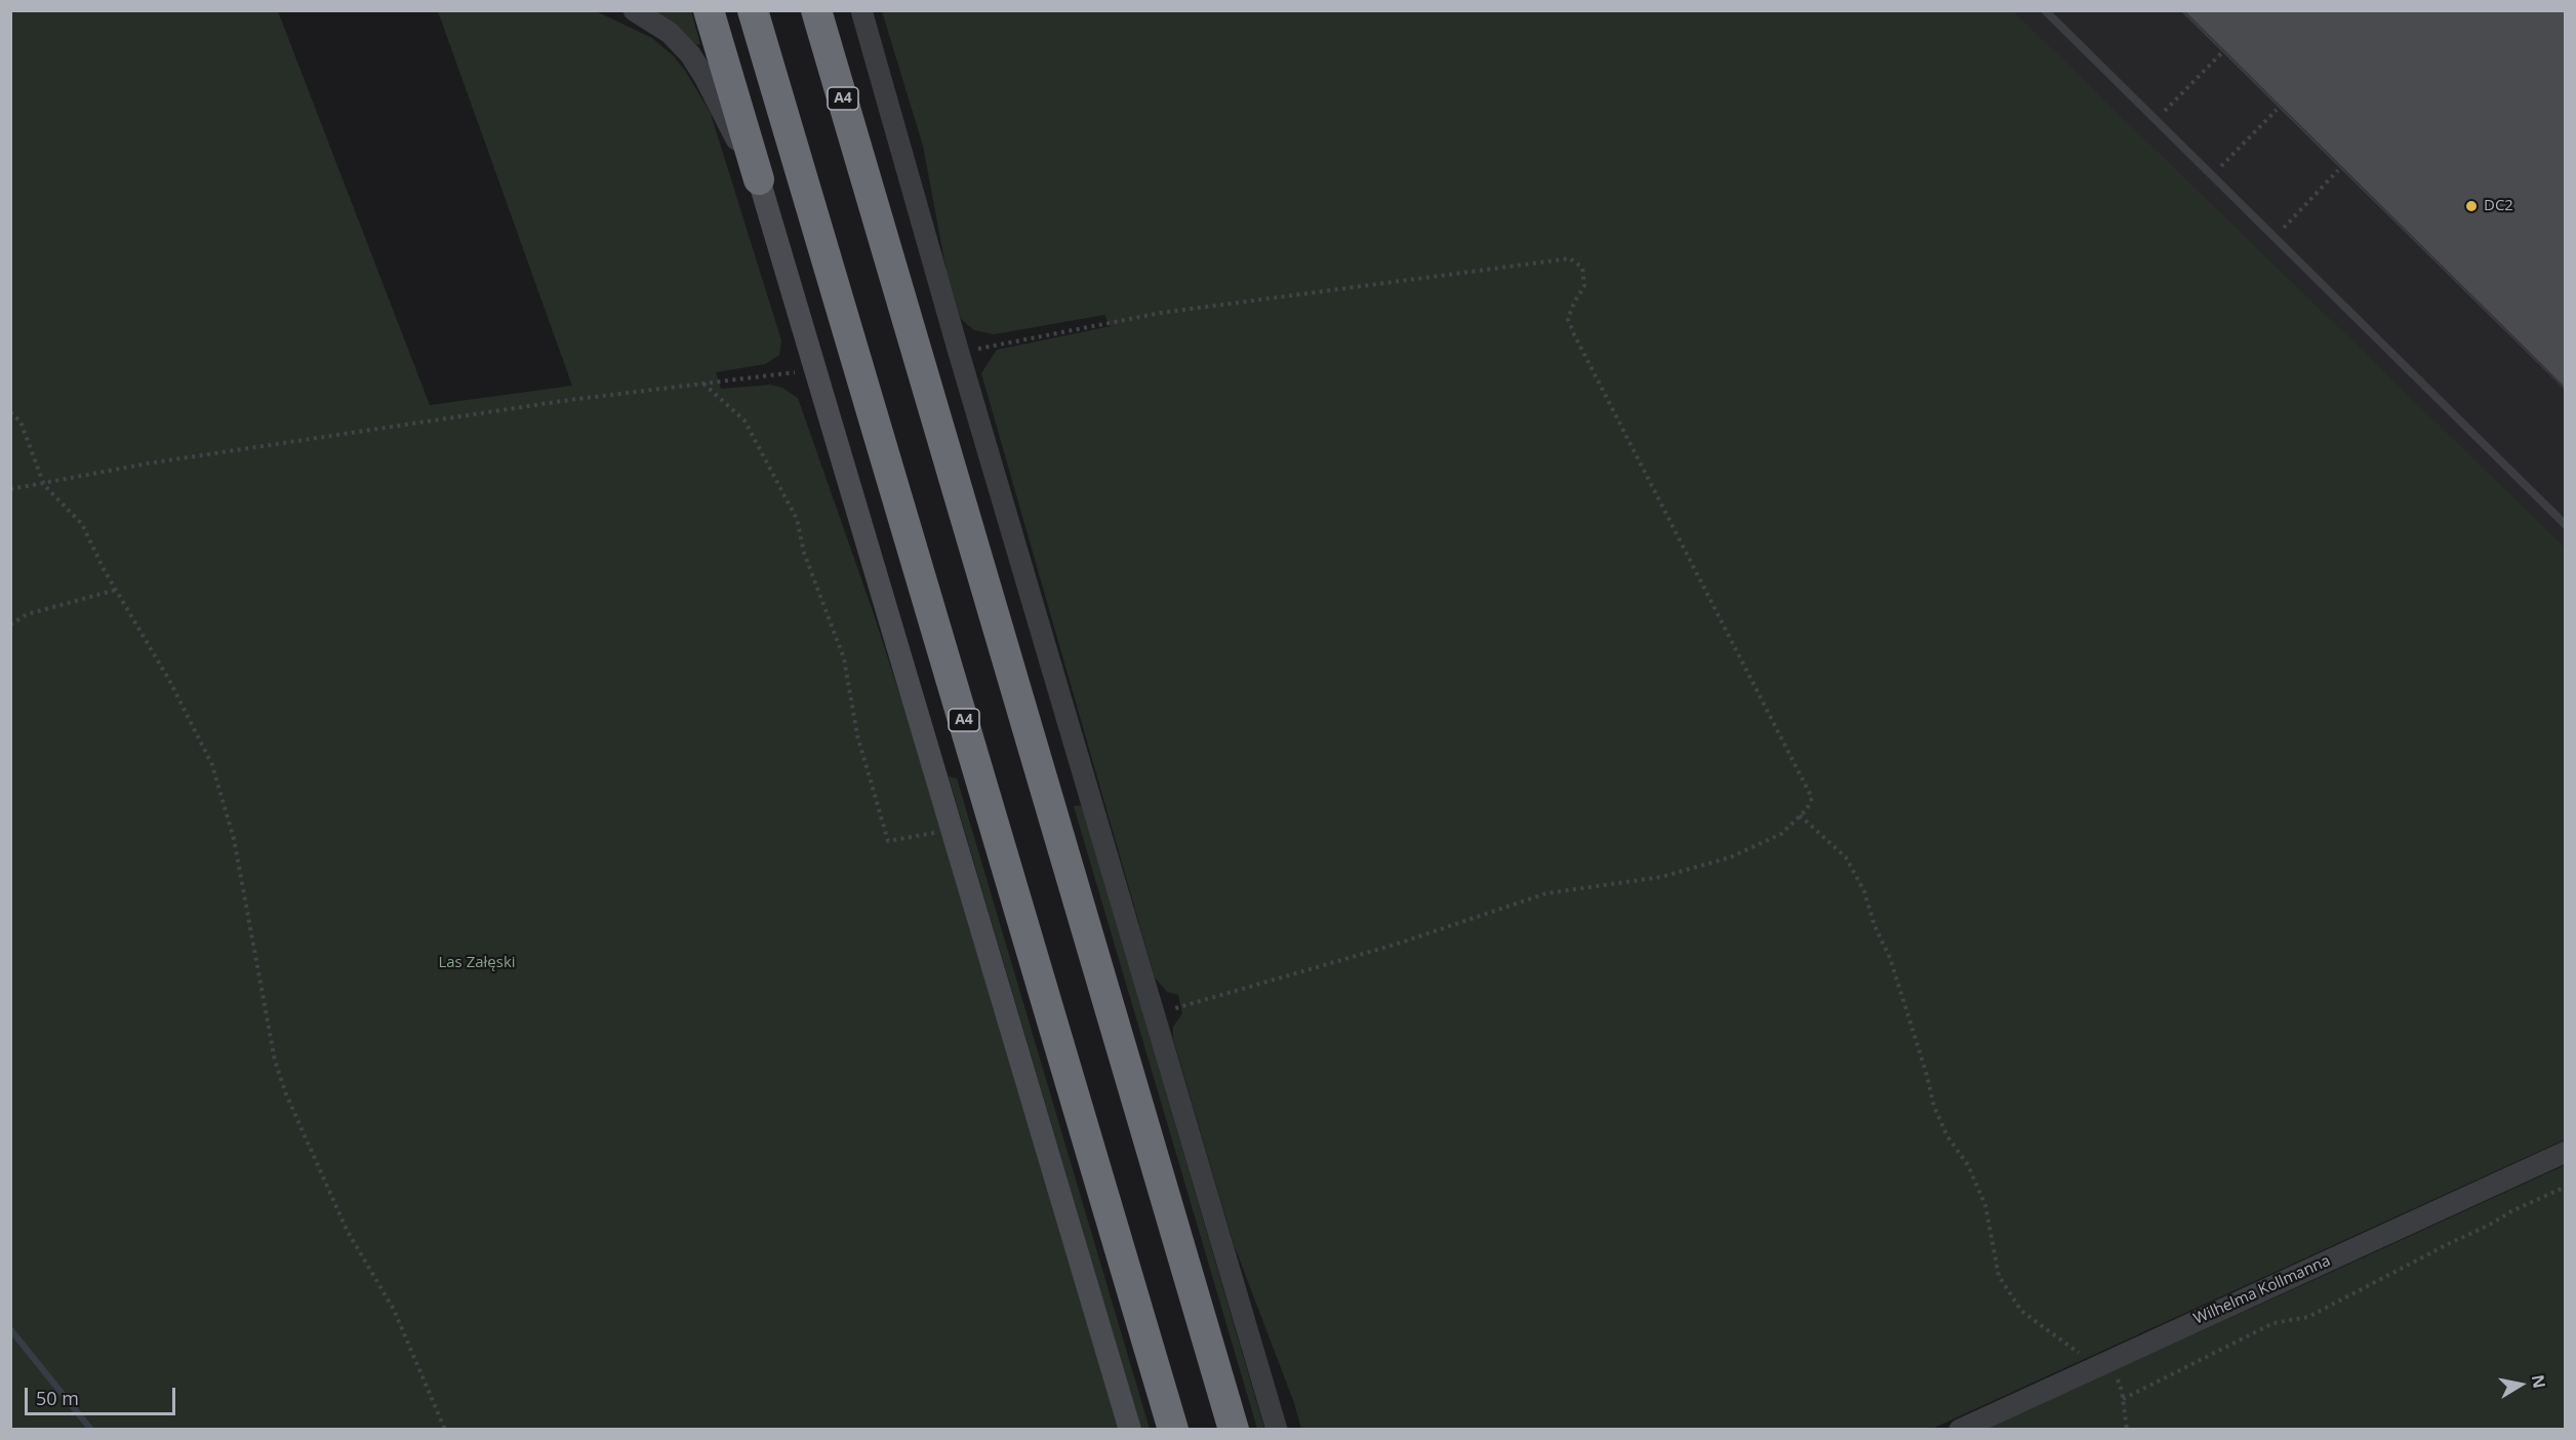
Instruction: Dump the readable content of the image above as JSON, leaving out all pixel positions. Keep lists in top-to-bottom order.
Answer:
{
  "streets": {
    "highway": ["A4"],
    "street": ["Wilhelma Kollmanna"]
  },
  "parks": ["Las Załęski"],
  "places": ["DC2"],
  "scale_bar": "50 m",
  "north": "right"
}
